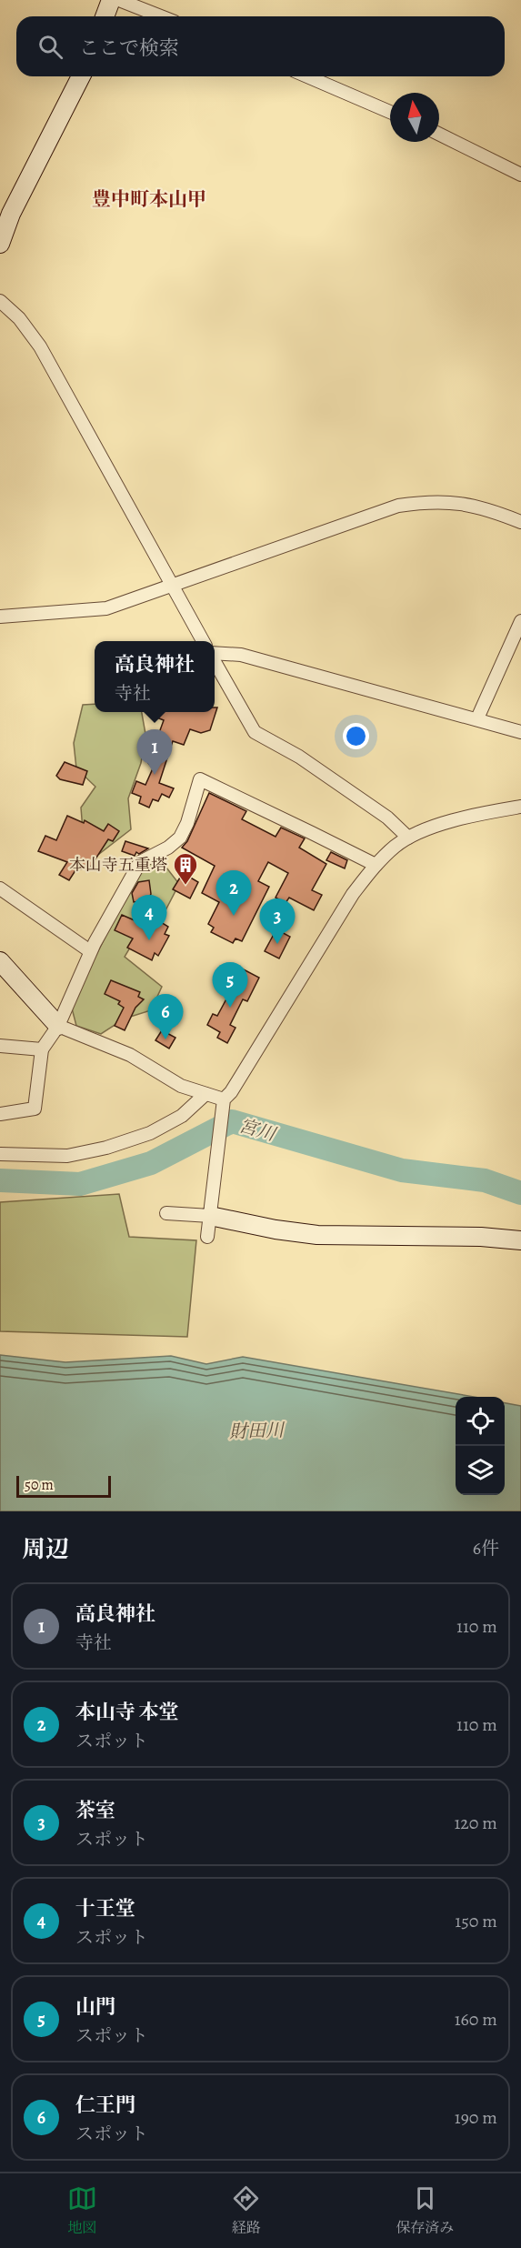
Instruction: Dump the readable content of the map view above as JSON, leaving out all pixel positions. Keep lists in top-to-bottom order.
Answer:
{
  "districts": ["豊中町本山甲"],
  "water": ["宮川", "財田川"],
  "places": {
    "building": ["本山寺五重塔"]
  },
  "scale_bar": "50 m",
  "north": "top",
  "page": {
    "search": "ここで検索",
    "popup": ["高良神社", "寺社"],
    "pins": [
      "1",
      "2",
      "4",
      "3",
      "5",
      "6"
    ],
    "scale": "50 m",
    "heading": ["周辺", "6件"],
    "list": [
      {
        "mark": "1",
        "name": "高良神社",
        "note": "寺社",
        "value": "110 m"
      },
      {
        "mark": "2",
        "name": "本山寺 本堂",
        "note": "スポット",
        "value": "110 m"
      },
      {
        "mark": "3",
        "name": "茶室",
        "note": "スポット",
        "value": "120 m"
      },
      {
        "mark": "4",
        "name": "十王堂",
        "note": "スポット",
        "value": "150 m"
      },
      {
        "mark": "5",
        "name": "山門",
        "note": "スポット",
        "value": "160 m"
      },
      {
        "mark": "6",
        "name": "仁王門",
        "note": "スポット",
        "value": "190 m"
      }
    ],
    "nav": ["地図", "経路", "保存済み"]
  }
}
